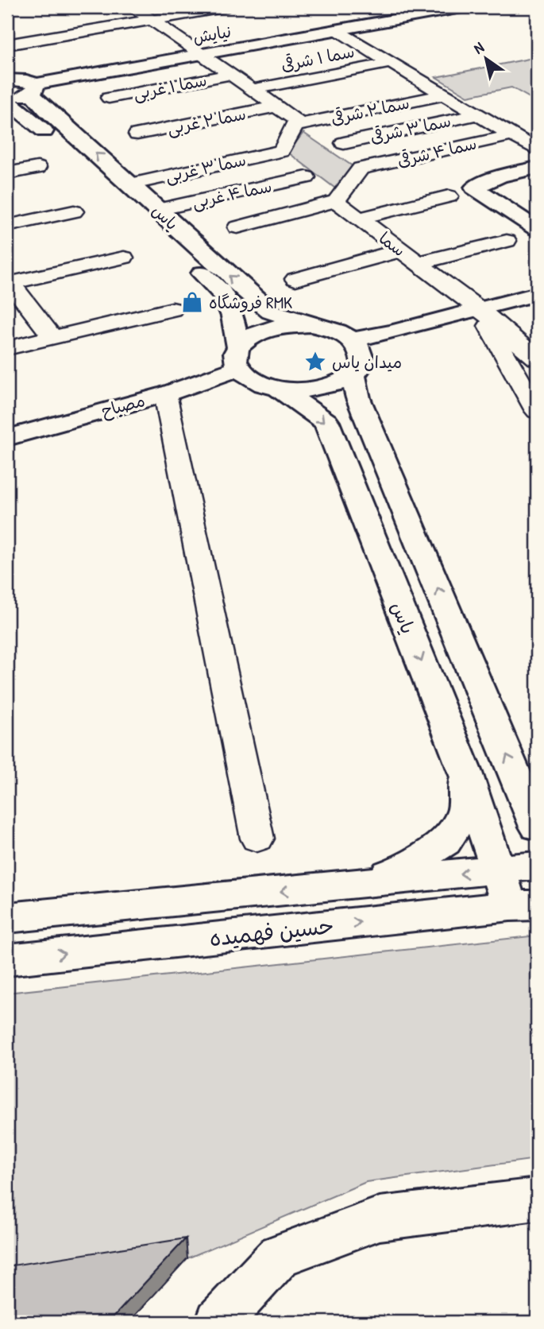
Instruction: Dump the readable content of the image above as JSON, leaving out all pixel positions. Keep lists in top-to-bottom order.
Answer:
{
  "streets": {
    "street": [
      "نیایش",
      "سما ۱ شرقی",
      "سما ۱ غربی",
      "سما ۲ شرقی",
      "سما ۲ غربی",
      "سما ۳ شرقی",
      "سما ۴ شرقی",
      "سما ۳ غربی",
      "سما ۴ غربی",
      "یاس",
      "سما",
      "مصباح",
      "حسین فهمیده"
    ]
  },
  "crossings": [
    ["نیایش", "یاس"],
    ["سما ۲ شرقی", "سما ۳ غربی"],
    ["سما ۴ شرقی", "سما"],
    ["سما ۳ غربی", "یاس"],
    ["سما ۴ غربی", "یاس"],
    ["یاس", "مصباح"],
    ["یاس", "حسین فهمیده"]
  ],
  "places": {
    "shop": ["فروشگاه RMK"],
    "place": ["میدان یاس"]
  },
  "north": "top left"
}
